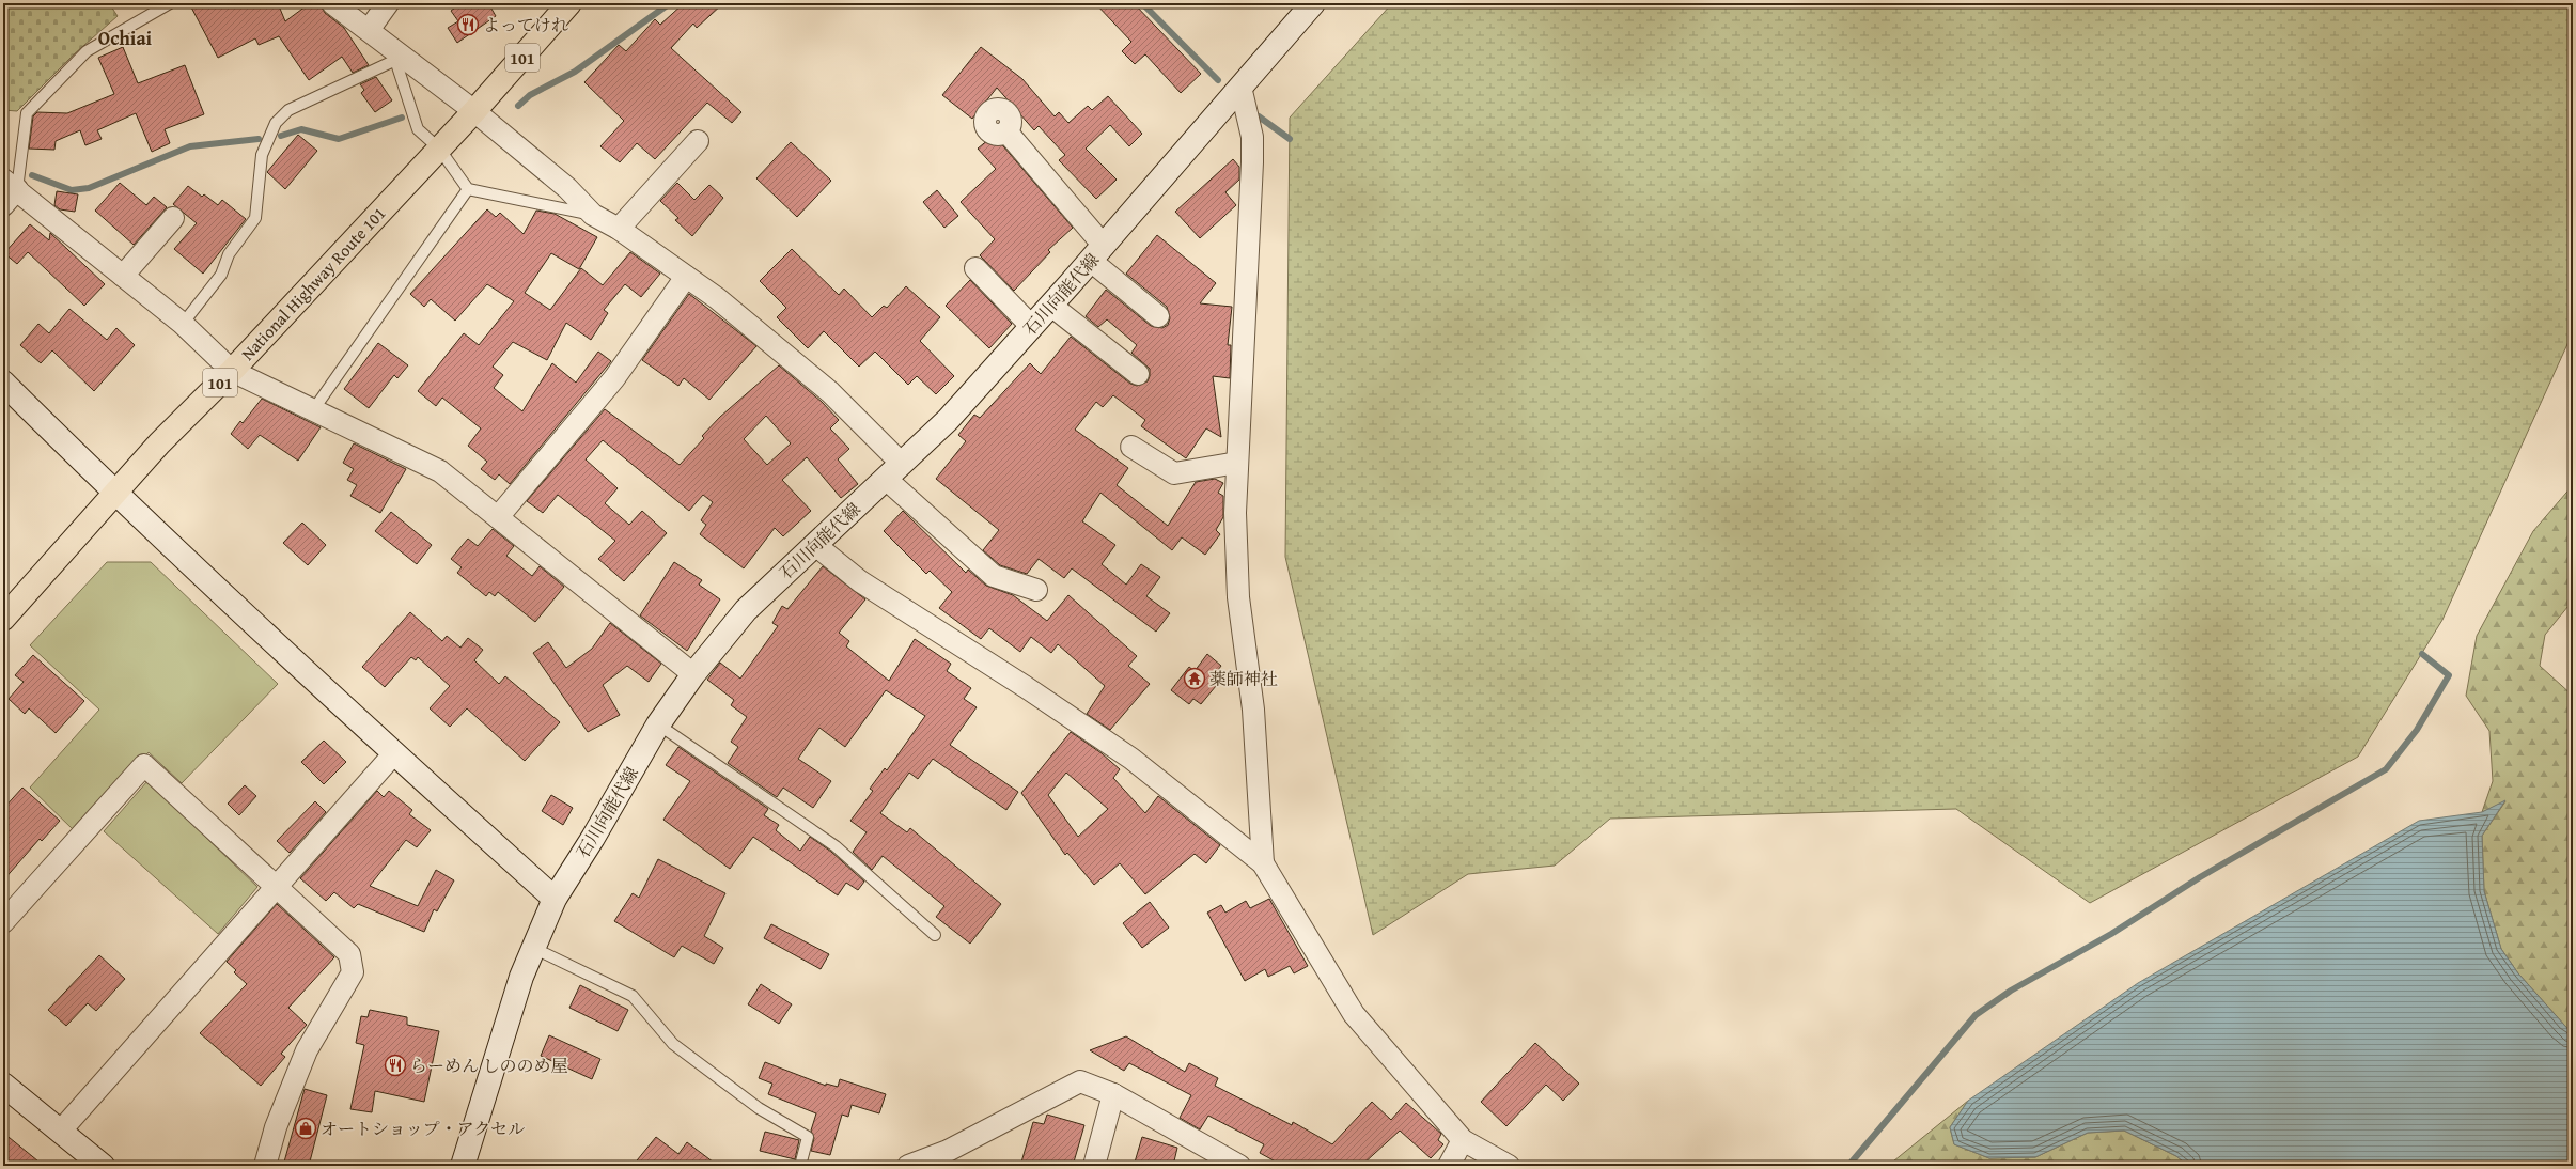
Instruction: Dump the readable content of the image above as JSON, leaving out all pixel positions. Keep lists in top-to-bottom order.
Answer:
{
  "streets": {
    "highway": ["101", "National Highway Route 101"],
    "main road": ["石川向能代線"]
  },
  "districts": ["Ochiai"],
  "places": {
    "restaurant": ["よってけれ", "らーめん しののめ屋"],
    "temple": ["薬師神社"],
    "shop": ["オートショップ・アクセル"]
  }
}
